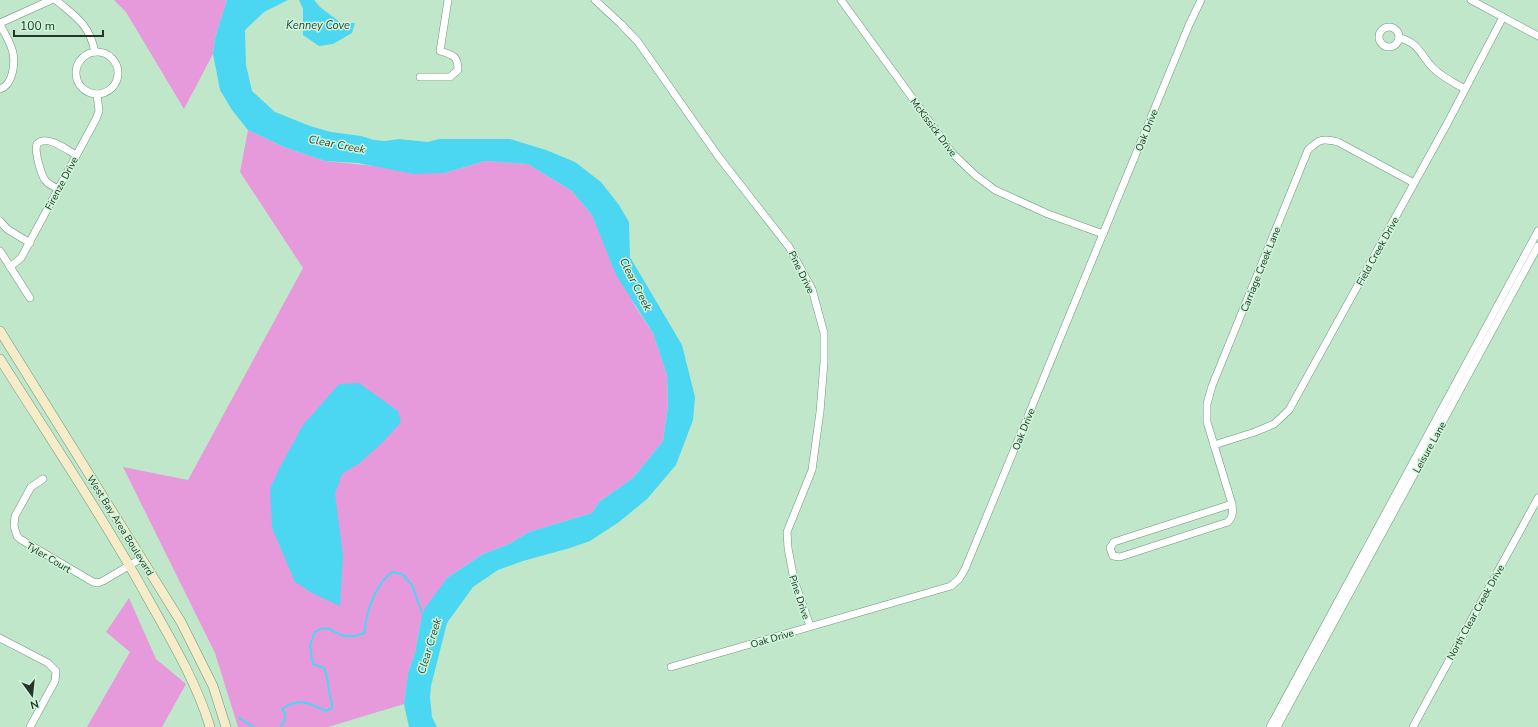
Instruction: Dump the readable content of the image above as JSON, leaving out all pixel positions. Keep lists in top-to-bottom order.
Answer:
{
  "streets": {
    "main road": ["West Bay Area Boulevard"],
    "street": [
      "McKissick Drive",
      "Oak Drive",
      "Firenze Drive",
      "Field Creek Drive",
      "Carriage Creek Lane",
      "Pine Drive",
      "Leisure Lane",
      "Tyler Court",
      "North Clear Creek Drive"
    ]
  },
  "crossings": [
    ["McKissick Drive", "Oak Drive"],
    ["Oak Drive", "Pine Drive"],
    ["Field Creek Drive", "Carriage Creek Lane"],
    ["West Bay Area Boulevard", "Tyler Court"]
  ],
  "water": ["Kenney Cove", "Clear Creek"],
  "scale_bar": "100 m",
  "north": "bottom"
}
